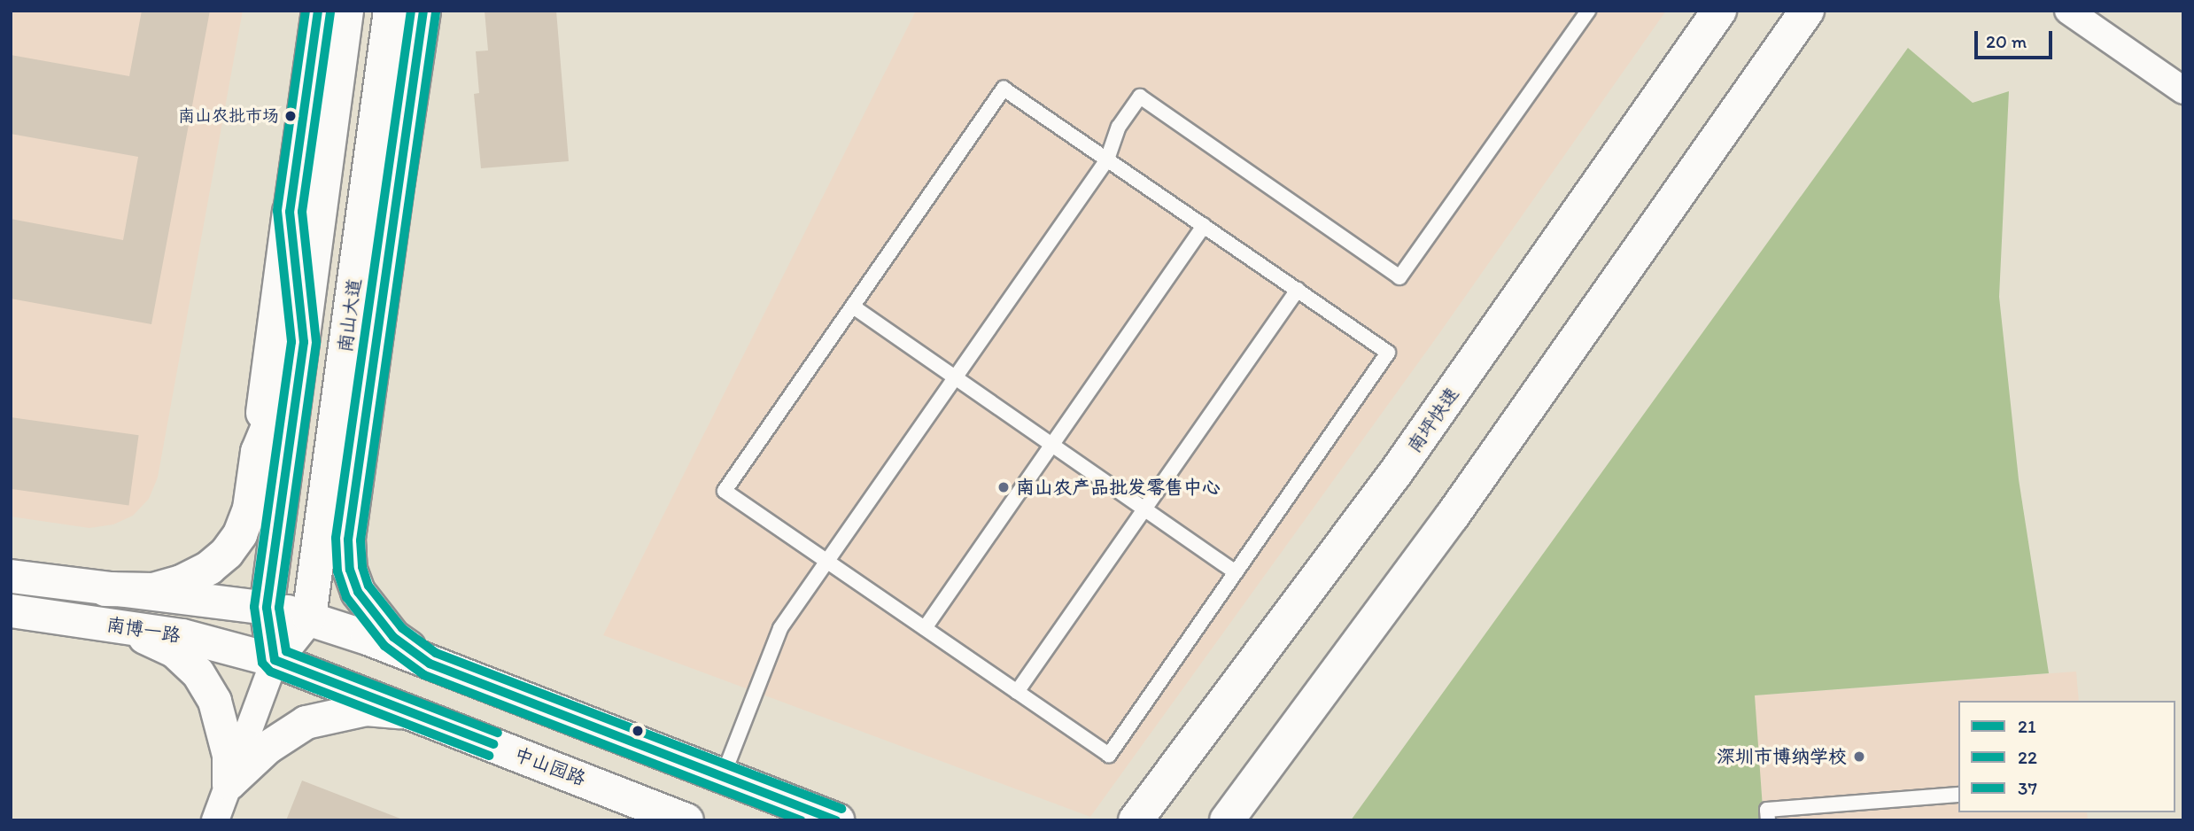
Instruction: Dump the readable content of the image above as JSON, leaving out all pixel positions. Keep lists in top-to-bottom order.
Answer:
{
  "streets": {
    "main road": ["南山大道", "南坪快速", "中山园路"],
    "street": ["南博一路"]
  },
  "crossings": [
    ["南博一路", "中山园路"]
  ],
  "places": ["南山农批市场", "南山农产品批发零售中心", "深圳市博纳学校"],
  "lines": ["transit line 21", "transit line 22", "transit line 37"],
  "legend": ["21", "22", "37"],
  "scale_bar": "20 m"
}
